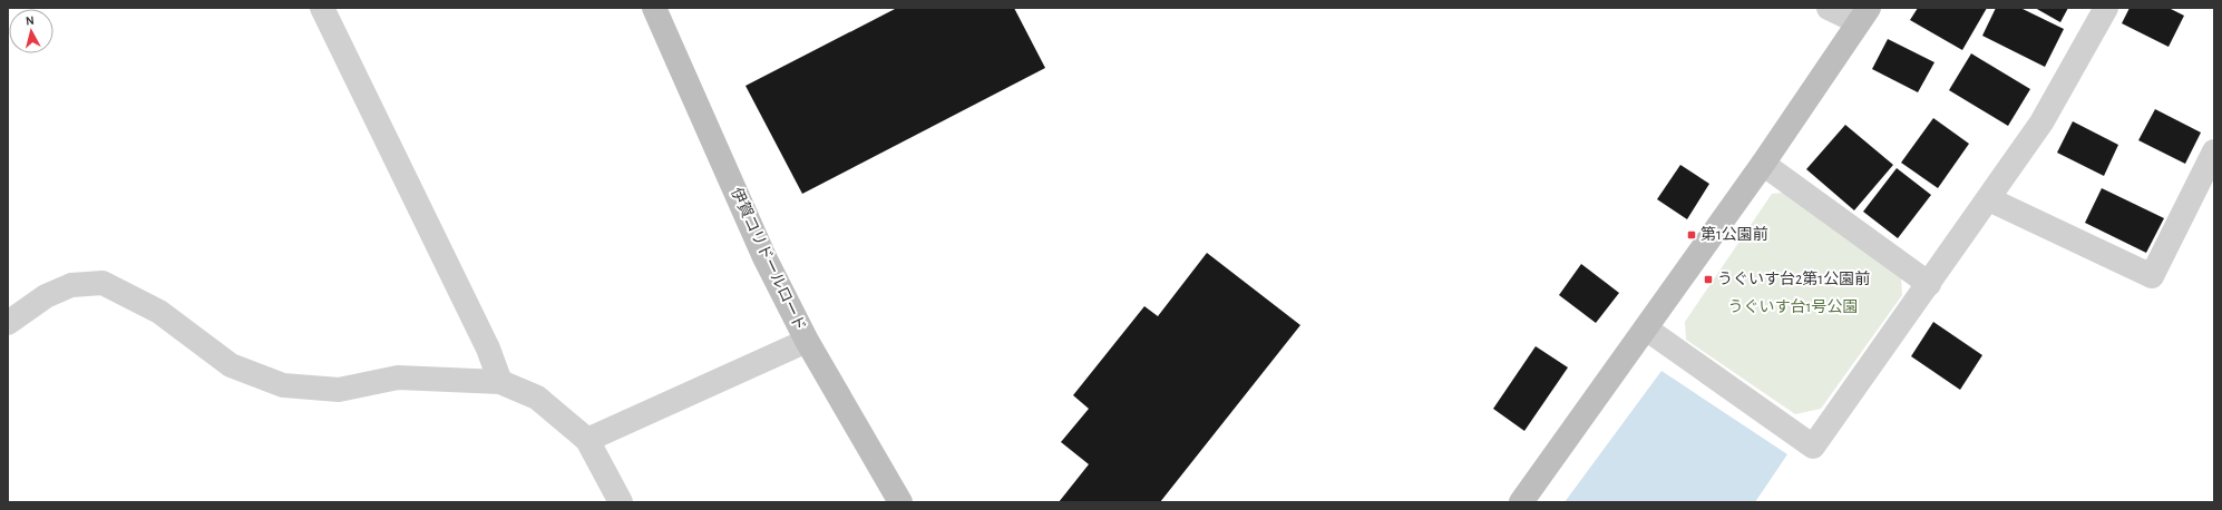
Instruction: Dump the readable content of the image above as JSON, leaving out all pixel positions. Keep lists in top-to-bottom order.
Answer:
{
  "streets": {
    "street": ["伊賀コリドールロード"]
  },
  "parks": ["うぐいす台1号公園"],
  "places": {
    "transit": ["第1公園前", "うぐいす台2第1公園前"]
  },
  "north": "top"
}
